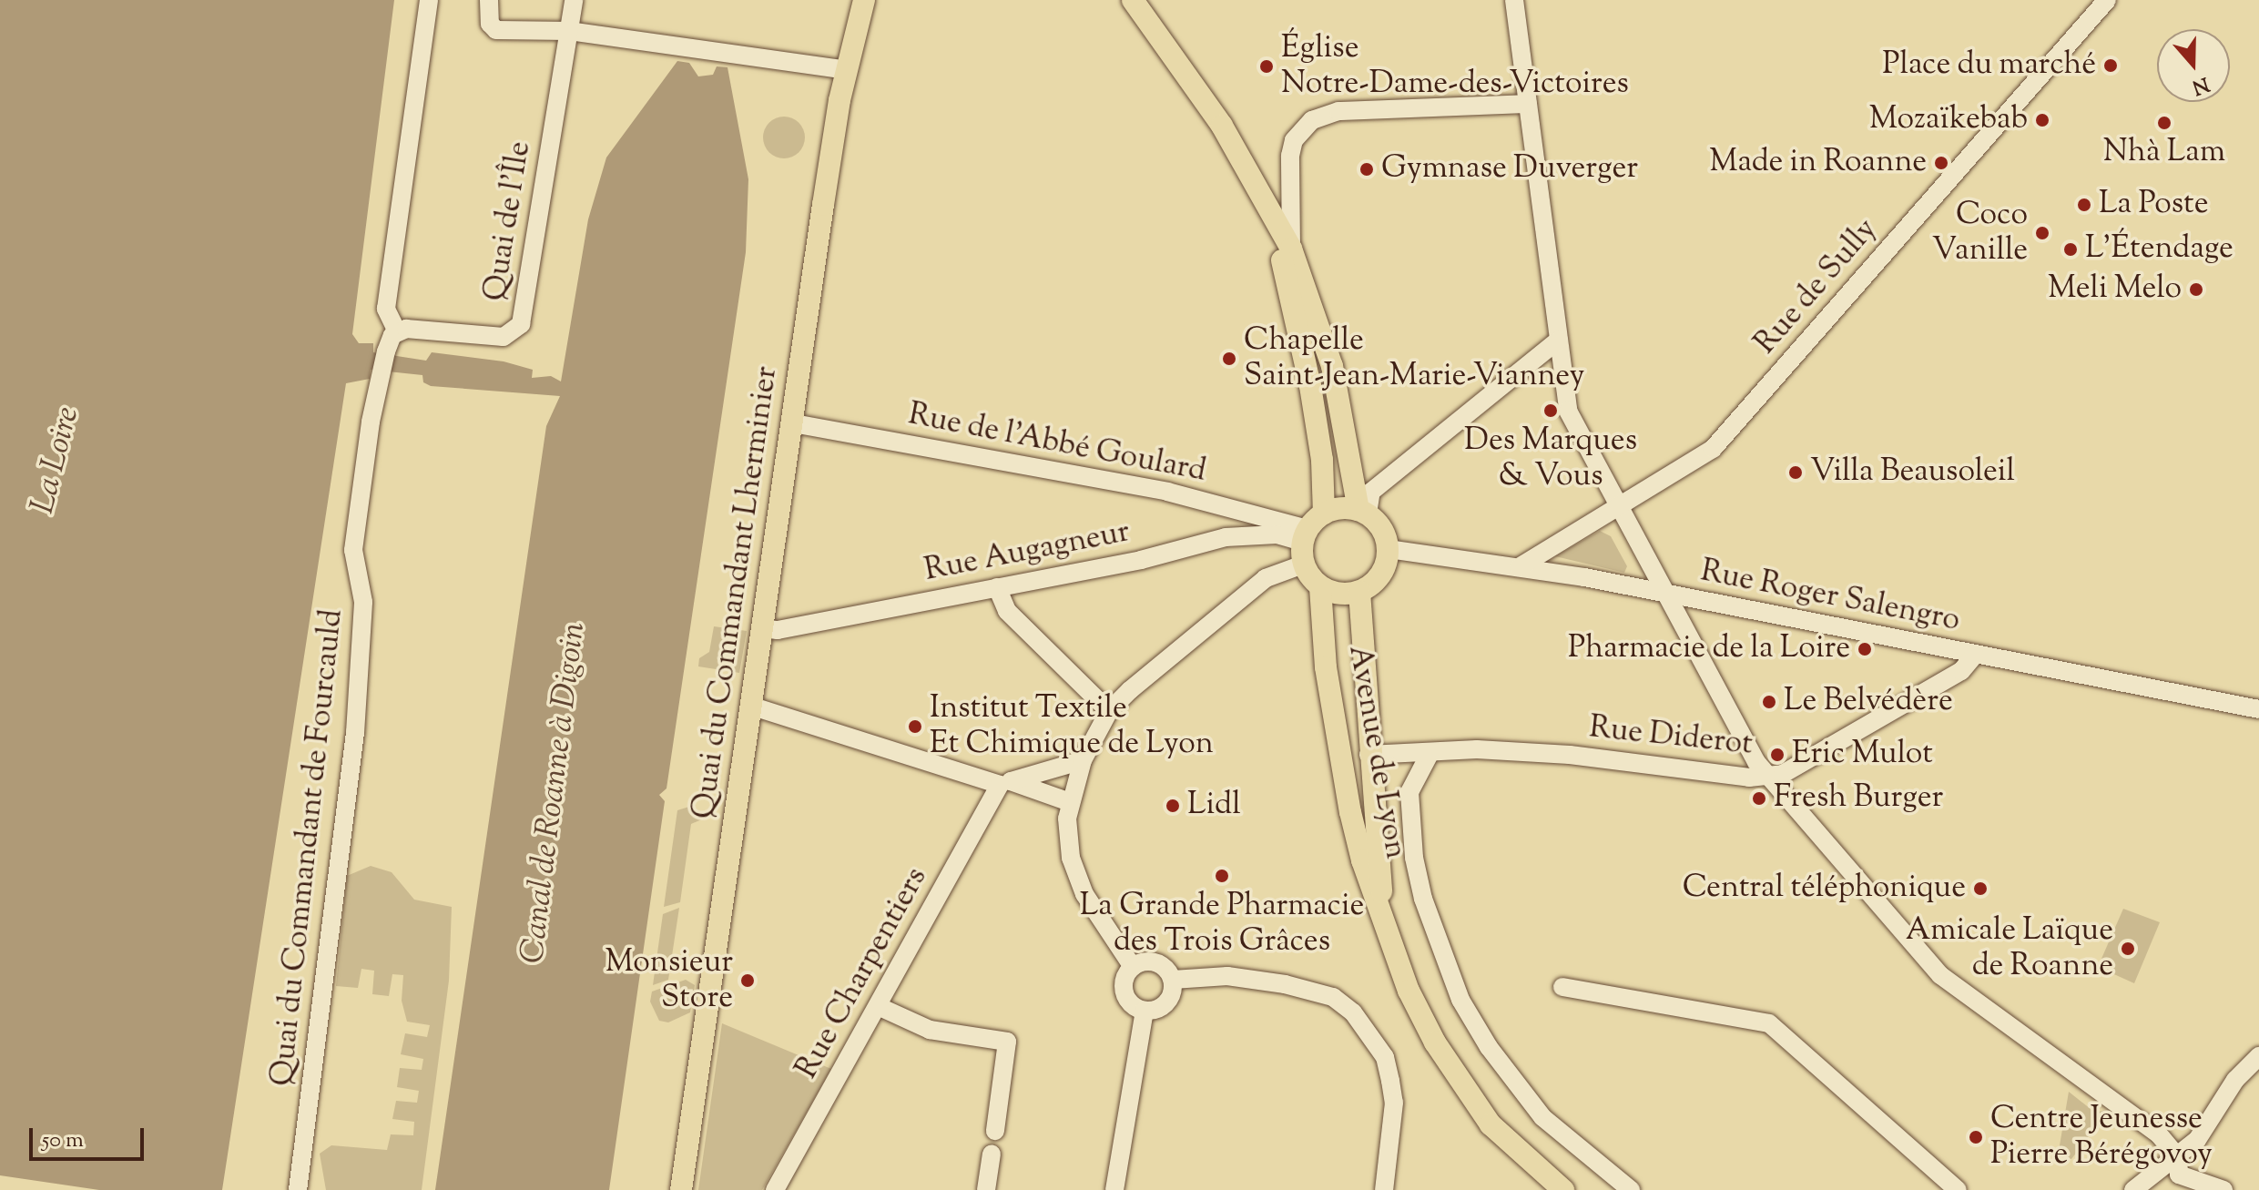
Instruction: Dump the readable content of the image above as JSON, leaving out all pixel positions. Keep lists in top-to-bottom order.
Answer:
{
  "streets": {
    "main road": ["Quai du Commandant Lherminier", "Avenue de Lyon"],
    "street": [
      "Quai de l'Île",
      "Rue de Sully",
      "Rue de l'Abbé Goulard",
      "Rue Augagneur",
      "Rue Roger Salengro",
      "Rue Diderot",
      "Quai du Commandant de Fourcauld",
      "Rue Charpentiers"
    ]
  },
  "crossings": [
    ["Quai de l'Île", "Quai du Commandant de Fourcauld"],
    ["Rue de Sully", "Rue Roger Salengro"],
    ["Rue de l'Abbé Goulard", "Rue Augagneur"],
    ["Rue de l'Abbé Goulard", "Quai du Commandant Lherminier"],
    ["Rue de l'Abbé Goulard", "Rue Roger Salengro"],
    ["Rue de l'Abbé Goulard", "Avenue de Lyon"],
    ["Rue Augagneur", "Quai du Commandant Lherminier"],
    ["Rue Augagneur", "Rue Roger Salengro"],
    ["Rue Augagneur", "Avenue de Lyon"],
    ["Rue Roger Salengro", "Rue Diderot"],
    ["Rue Roger Salengro", "Avenue de Lyon"],
    ["Rue Diderot", "Avenue de Lyon"]
  ],
  "water": ["La Loire", "Canal de Roanne à Digoin"],
  "places": [
    "Place du marché",
    "Église Notre-Dame-des-Victoires",
    "Mozaïkebab",
    "Nhà Lam",
    "Made in Roanne",
    "Gymnase Duverger",
    "La Poste",
    "Coco Vanille",
    "L'Étendage",
    "Meli Melo",
    "Chapelle Saint-Jean-Marie-Vianney",
    "Des Marques & Vous",
    "Villa Beausoleil",
    "Pharmacie de la Loire",
    "Le Belvédère",
    "Institut Textile Et Chimique de Lyon",
    "Eric Mulot",
    "Fresh Burger",
    "Lidl",
    "La Grande Pharmacie des Trois Grâces",
    "Central téléphonique",
    "Amicale Laïque de Roanne",
    "Monsieur Store",
    "Centre Jeunesse Pierre Bérégovoy"
  ],
  "scale_bar": "50 m",
  "north": "bottom"
}
